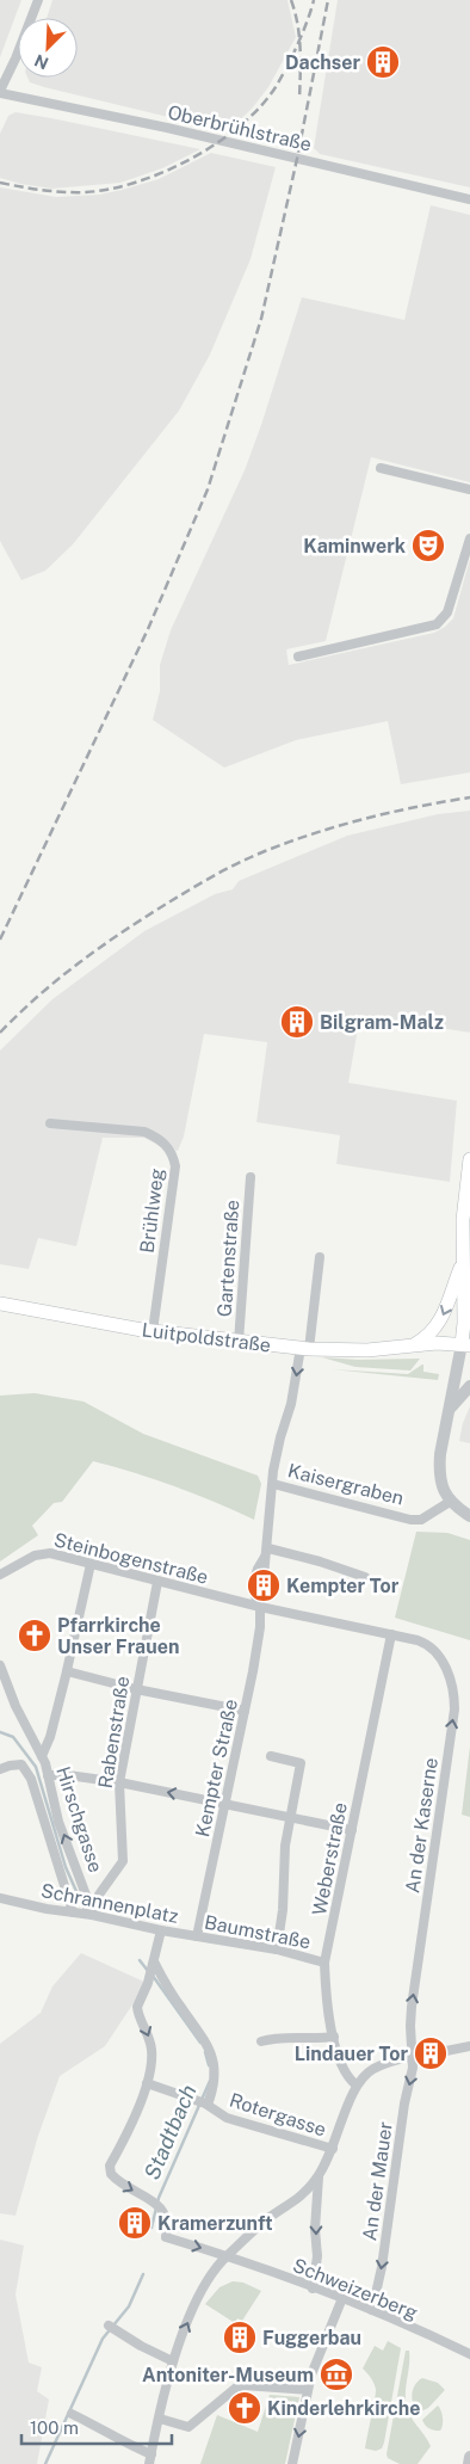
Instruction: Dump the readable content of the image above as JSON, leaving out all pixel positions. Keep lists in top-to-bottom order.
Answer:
{
  "streets": {
    "main road": ["Luitpoldstraße"],
    "street": [
      "Oberbrühlstraße",
      "Brühlweg",
      "Gartenstraße",
      "Kaisergraben",
      "Steinbogenstraße",
      "Rabenstraße",
      "Kempter Straße",
      "Hirschgasse",
      "An der Kaserne",
      "Weberstraße",
      "Schrannenplatz",
      "Baumstraße",
      "Rotergasse",
      "An der Mauer",
      "Schweizerberg"
    ]
  },
  "crossings": [
    ["Brühlweg", "Luitpoldstraße"],
    ["Gartenstraße", "Luitpoldstraße"],
    ["Luitpoldstraße", "Kempter Straße"],
    ["Kaisergraben", "Kempter Straße"],
    ["Steinbogenstraße", "Rabenstraße"],
    ["Steinbogenstraße", "Kempter Straße"],
    ["Steinbogenstraße", "An der Kaserne"],
    ["Steinbogenstraße", "Weberstraße"],
    ["Rabenstraße", "Hirschgasse"],
    ["Rabenstraße", "Schrannenplatz"],
    ["Kempter Straße", "Baumstraße"],
    ["Hirschgasse", "Schrannenplatz"],
    ["An der Kaserne", "Weberstraße"],
    ["An der Kaserne", "An der Mauer"],
    ["Weberstraße", "Baumstraße"],
    ["Schrannenplatz", "Baumstraße"],
    ["Rotergasse", "Schweizerberg"],
    ["An der Mauer", "Schweizerberg"]
  ],
  "one_way": ["An der Kaserne"],
  "water": ["Stadtbach"],
  "places": {
    "building": [
      "Dachser",
      "Bilgram-Malz",
      "Kempter Tor",
      "Lindauer Tor",
      "Kramerzunft",
      "Fuggerbau"
    ],
    "theatre": ["Kaminwerk"],
    "church": ["Pfarrkirche Unser Frauen", "Kinderlehrkirche"],
    "museum": ["Antoniter-Museum"]
  },
  "scale_bar": "100 m",
  "north": "bottom left"
}
